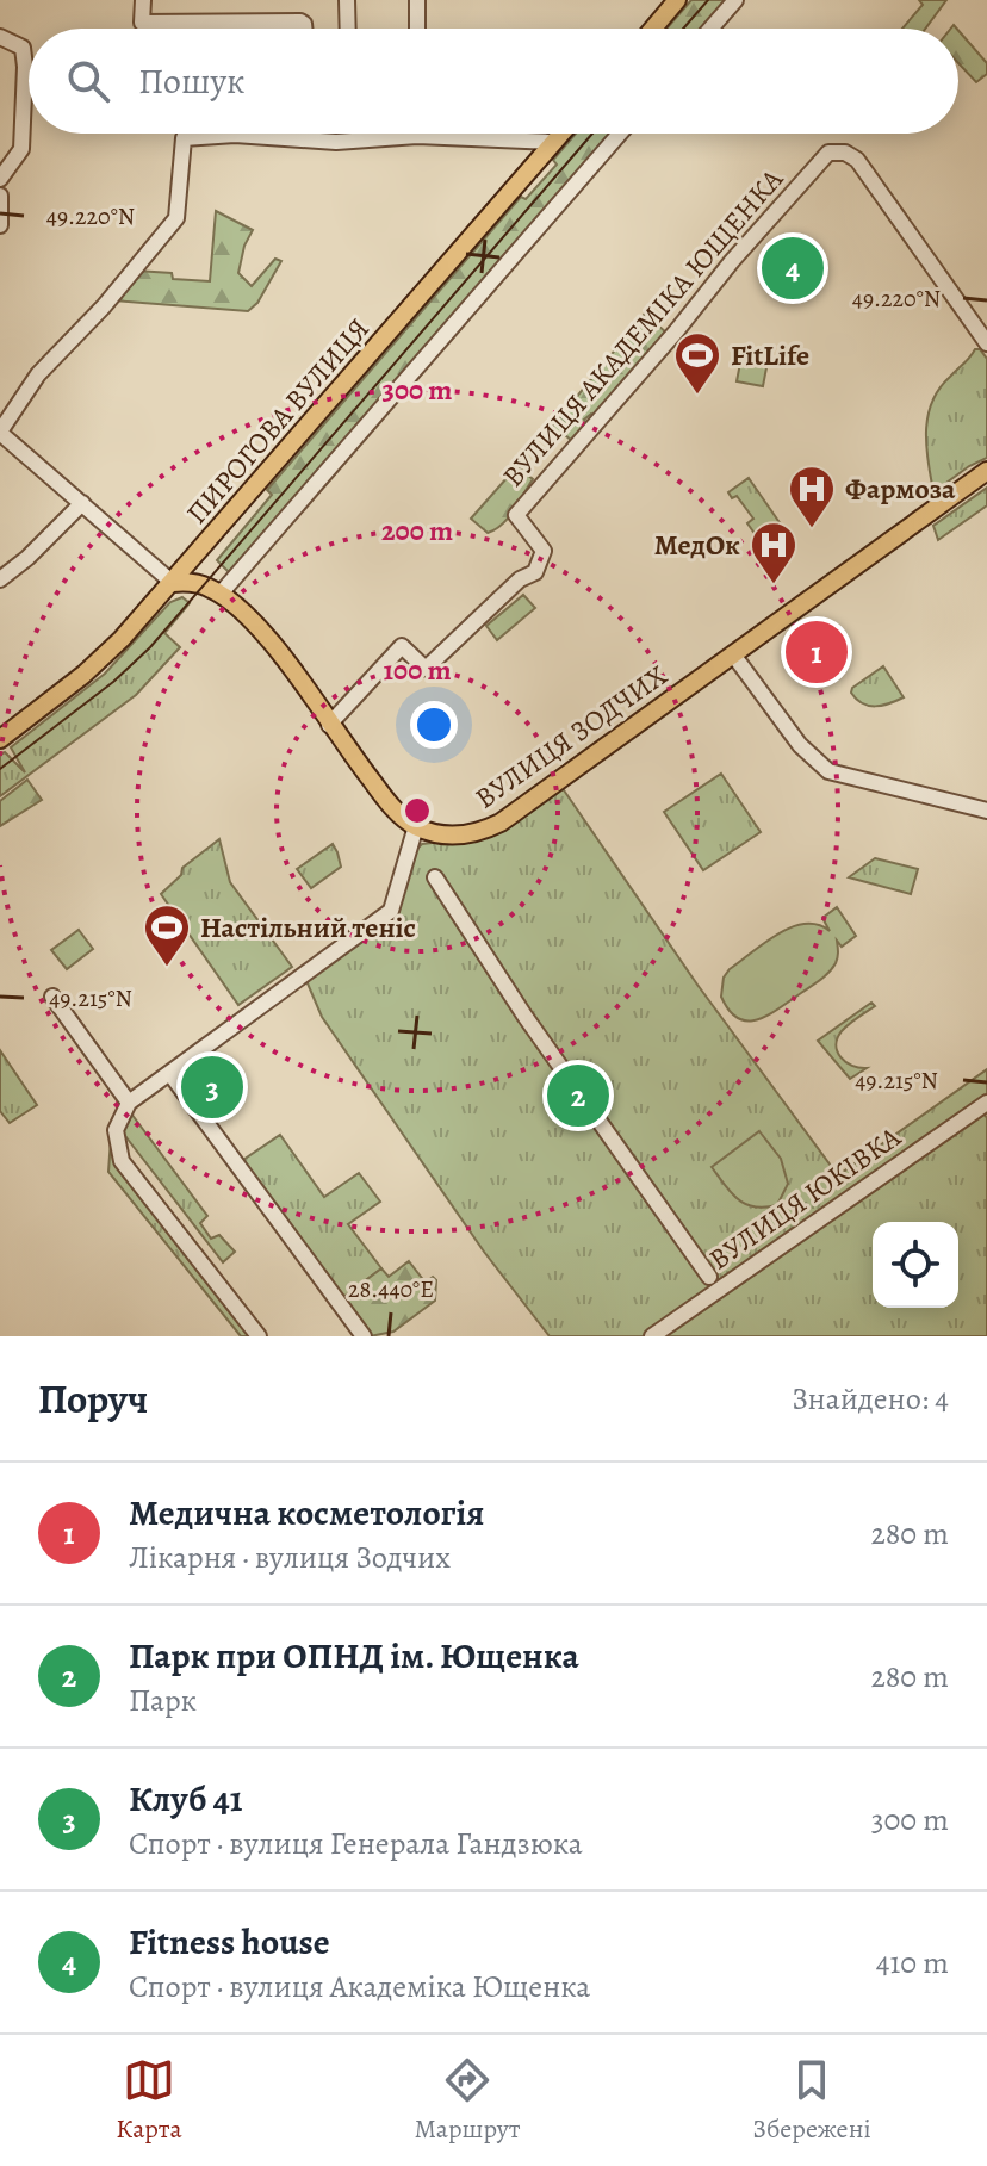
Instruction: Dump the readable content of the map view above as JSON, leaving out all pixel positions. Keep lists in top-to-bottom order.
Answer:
{
  "streets": {
    "main road": ["ПИРОГОВА ВУЛИЦЯ", "ВУЛИЦЯ ЗОДЧИХ"],
    "street": ["ВУЛИЦЯ АКАДЕМІКА ЮЩЕНКА", "ВУЛИЦЯ ЮКІВКА"]
  },
  "places": {
    "sports": ["FitLife", "Настільний теніс"],
    "hospital": ["Фармоза", "МедОк"]
  },
  "page": {
    "search": "Пошук",
    "pins": [
      "4",
      "1",
      "3",
      "2"
    ],
    "heading": ["Поруч", "Знайдено: 4"],
    "list": [
      {
        "mark": "1",
        "name": "Медична косметологія",
        "note": "Лікарня · вулиця Зодчих",
        "value": "280 m"
      },
      {
        "mark": "2",
        "name": "Парк при ОПНД ім. Ющенка",
        "note": "Парк",
        "value": "280 m"
      },
      {
        "mark": "3",
        "name": "Клуб 41",
        "note": "Спорт · вулиця Генерала Гандзюка",
        "value": "300 m"
      },
      {
        "mark": "4",
        "name": "Fitness house",
        "note": "Спорт · вулиця Академіка Ющенка",
        "value": "410 m"
      }
    ],
    "nav": ["Карта", "Маршрут", "Збережені"]
  },
  "coordinates": ["49.220°N", "49.215°N", "28.440°E"],
  "rings": ["300 m", "200 m", "100 m"]
}
